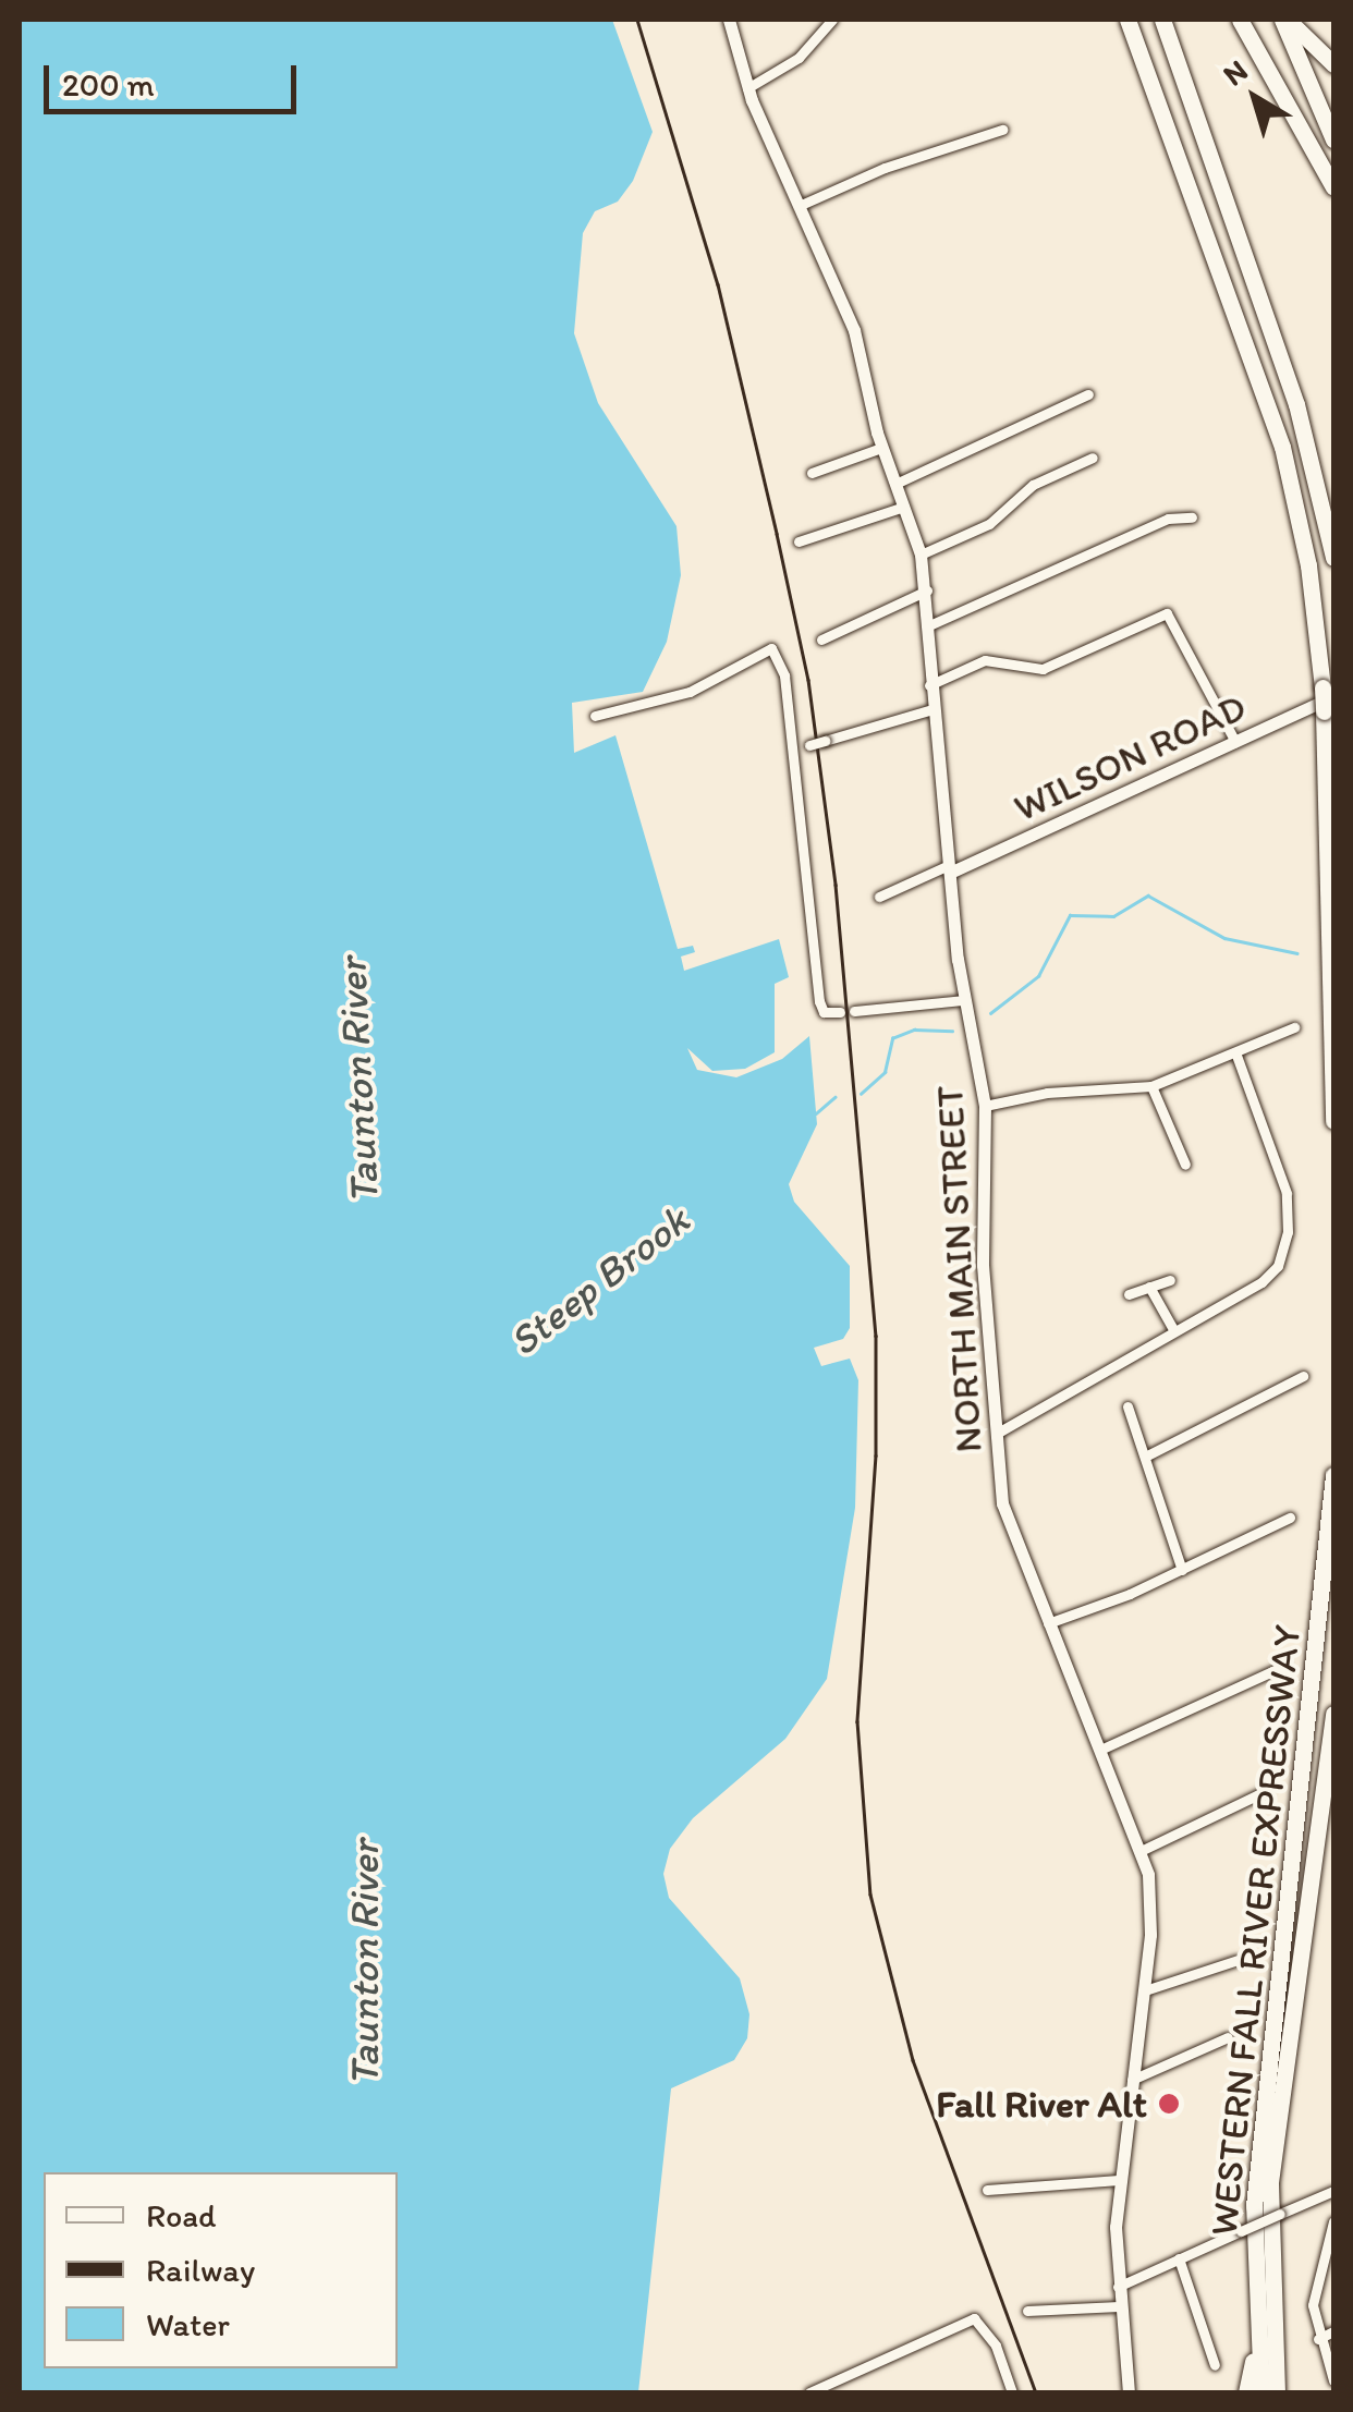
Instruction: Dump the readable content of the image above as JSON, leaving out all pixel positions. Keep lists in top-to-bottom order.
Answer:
{
  "streets": {
    "highway": ["WESTERN FALL RIVER EXPRESSWAY"],
    "main road": ["WILSON ROAD", "NORTH MAIN STREET"]
  },
  "crossings": [
    ["WILSON ROAD", "NORTH MAIN STREET"]
  ],
  "water": ["Taunton River", "Steep Brook"],
  "places": ["Fall River Alt"],
  "legend": ["Road", "Railway", "Water"],
  "scale_bar": "200 m",
  "north": "top left"
}
